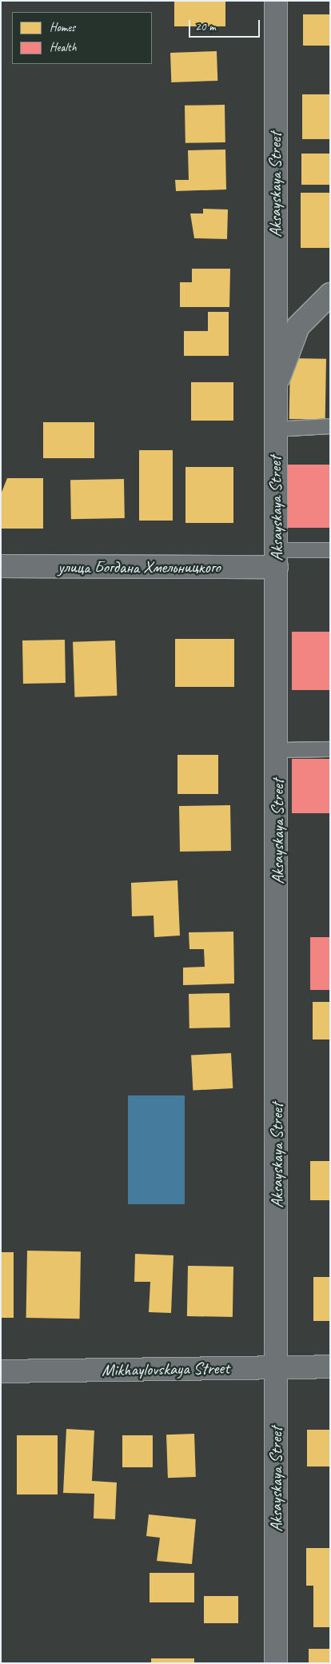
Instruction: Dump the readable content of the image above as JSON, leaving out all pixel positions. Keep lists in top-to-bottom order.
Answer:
{
  "streets": {
    "street": ["Aksayskaya Street", "улица Богдана Хмельницкого", "Mikhaylovskaya Street"]
  },
  "crossings": [
    ["Aksayskaya Street", "улица Богдана Хмельницкого"],
    ["Aksayskaya Street", "Mikhaylovskaya Street"]
  ],
  "legend": ["Homes", "Health"],
  "scale_bar": "20 m"
}
